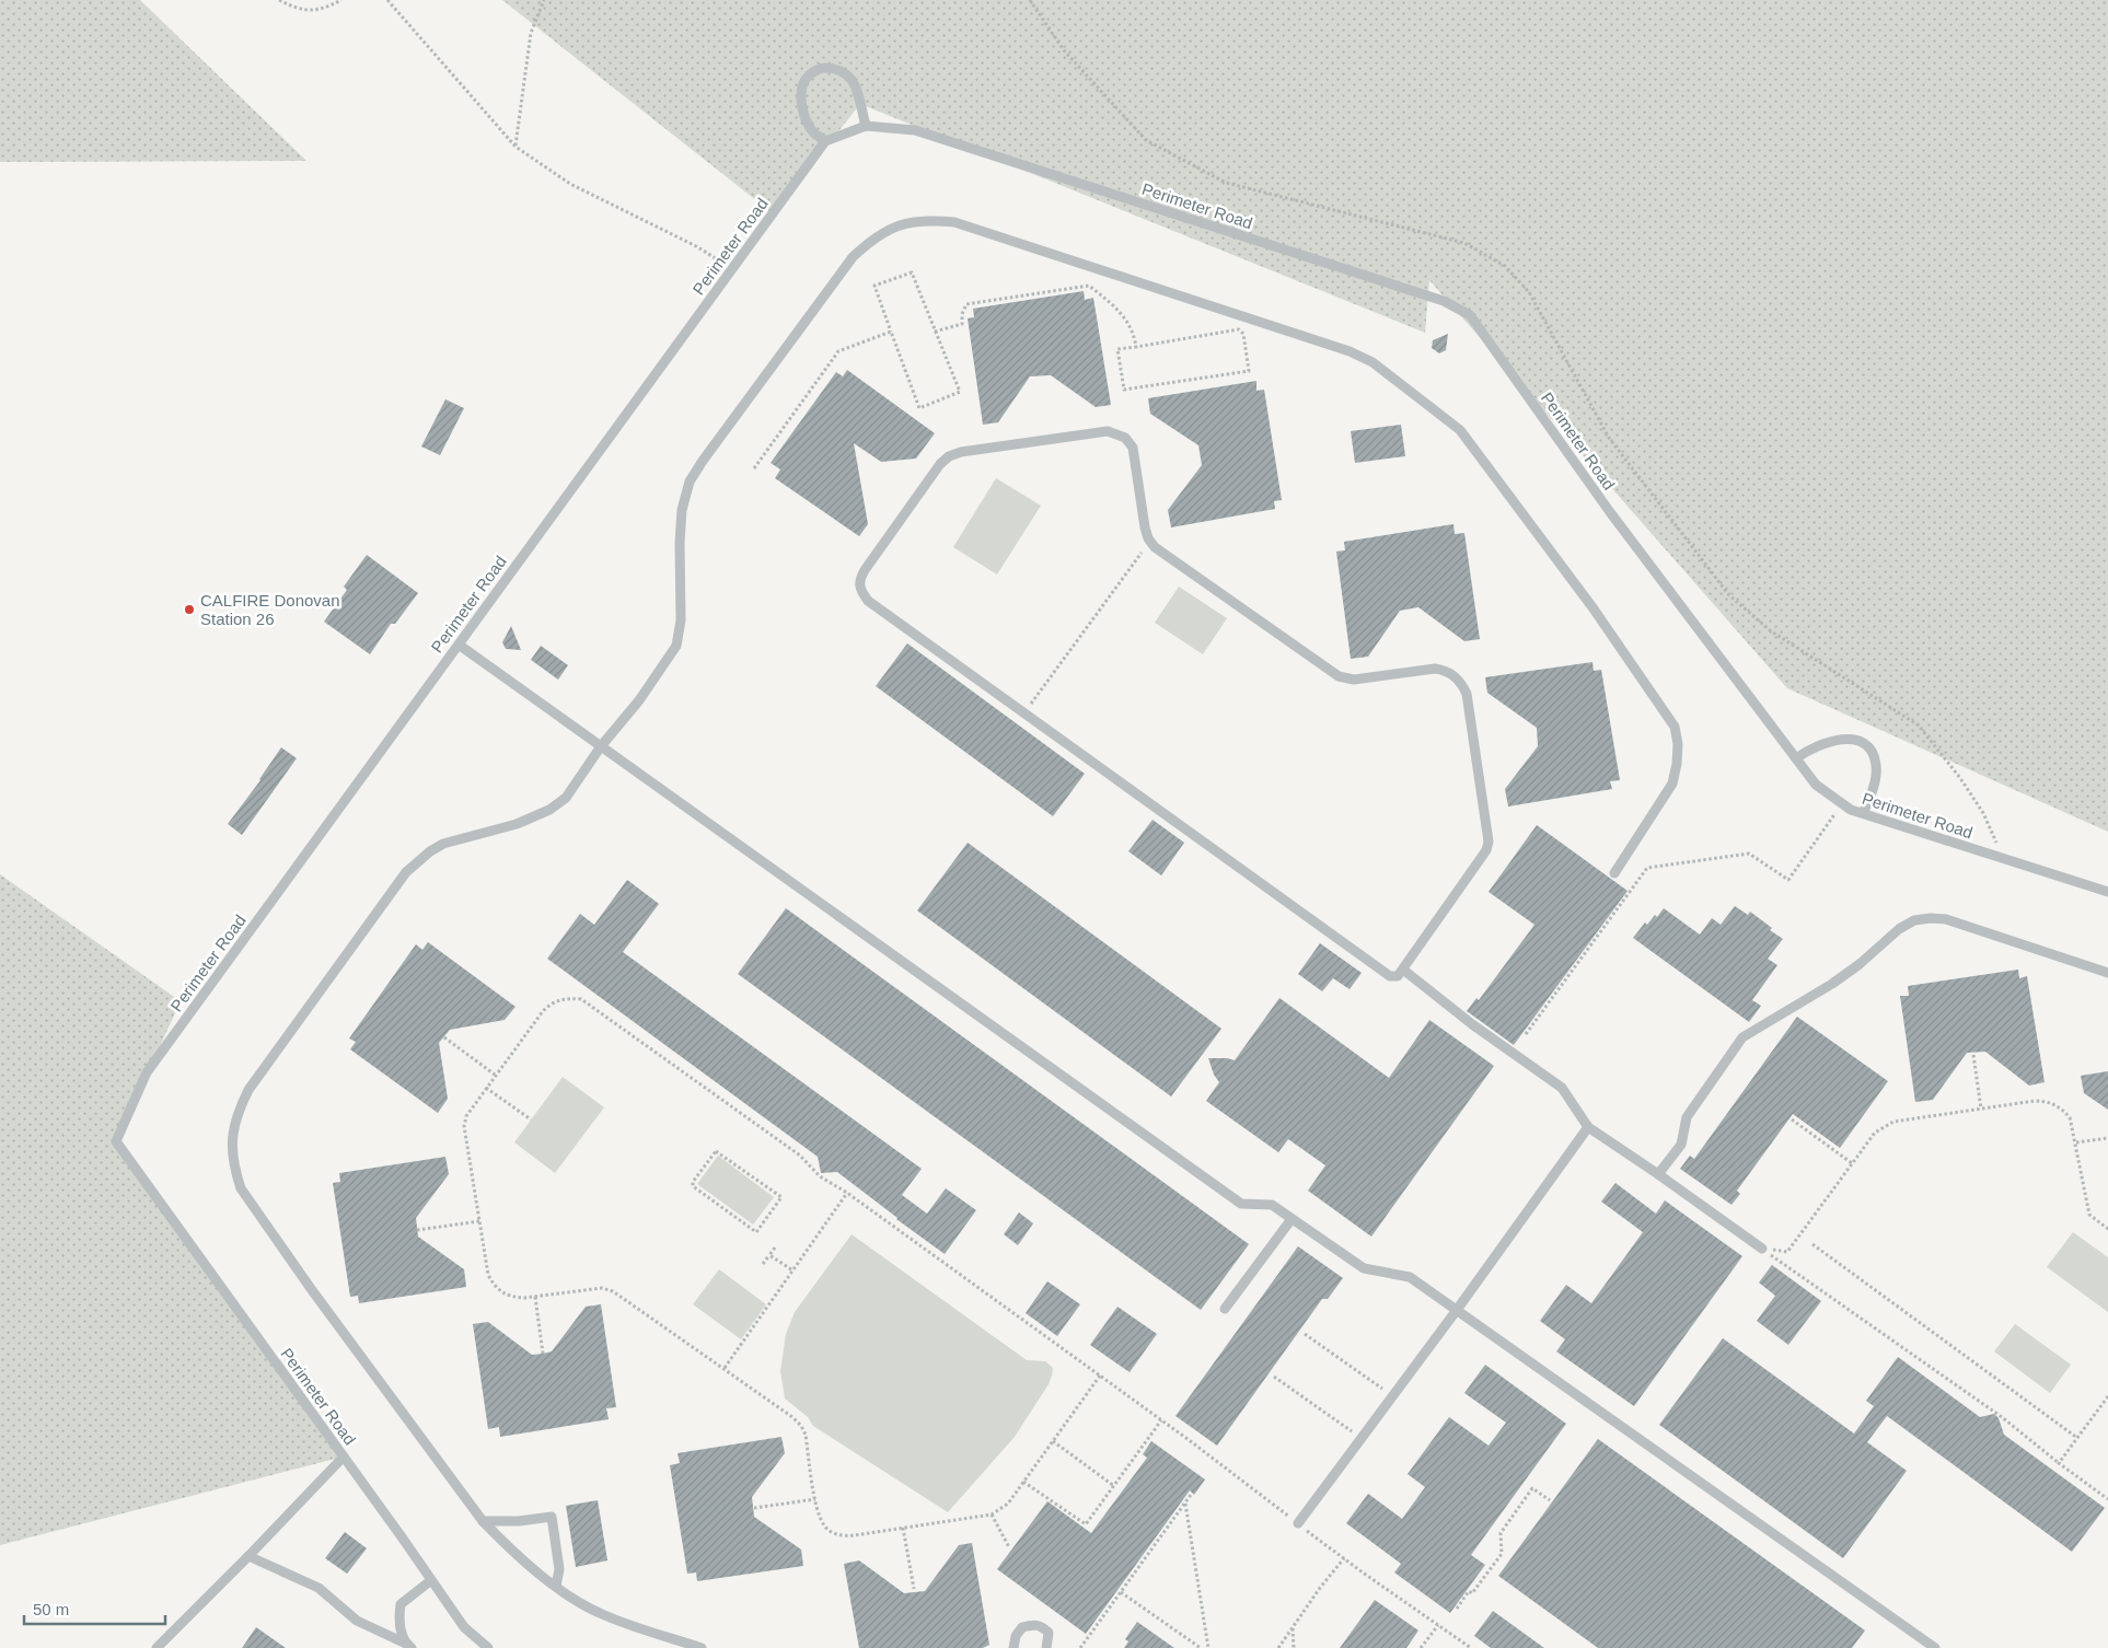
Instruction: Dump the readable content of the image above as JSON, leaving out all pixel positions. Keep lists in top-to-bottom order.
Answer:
{
  "streets": {
    "street": ["Perimeter Road"]
  },
  "places": ["CALFIRE Donovan Station 26"],
  "scale_bar": "50 m"
}
